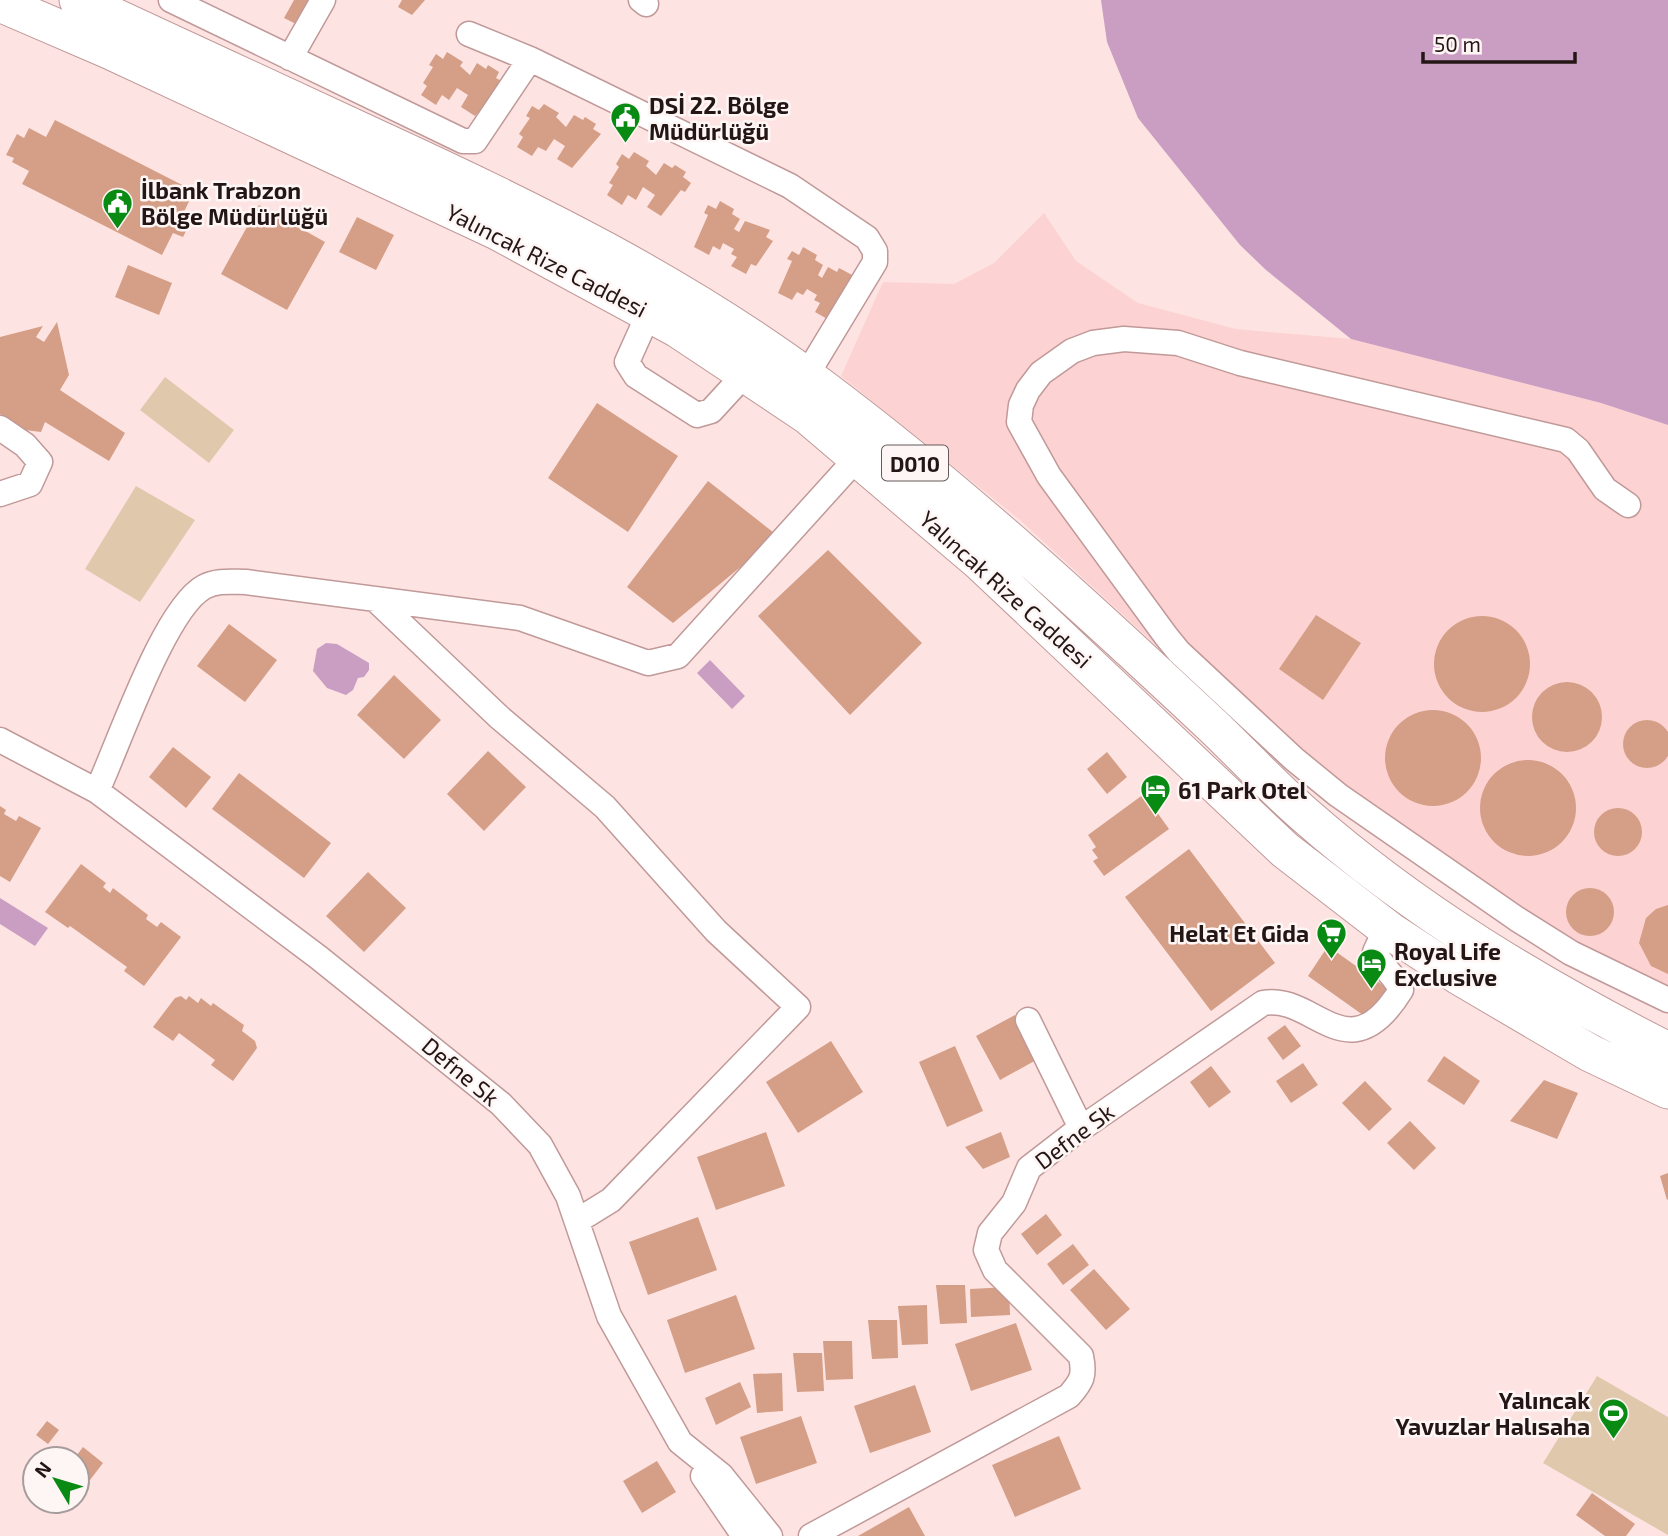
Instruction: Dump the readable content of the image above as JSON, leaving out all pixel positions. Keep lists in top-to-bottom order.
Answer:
{
  "streets": {
    "highway": ["Yalıncak Rize Caddesi", "D010"],
    "street": ["Defne Sk"]
  },
  "crossings": [
    ["Yalıncak Rize Caddesi", "Defne Sk"]
  ],
  "places": {
    "public building": ["DSİ 22. Bölge Müdürlüğü", "İlbank Trabzon Bölge Müdürlüğü"],
    "hotel": ["61 Park Otel", "Royal Life Exclusive"],
    "supermarket": ["Helat Et Gida"],
    "sports": ["Yalıncak Yavuzlar Halısaha"]
  },
  "scale_bar": "50 m",
  "north": "top left"
}
